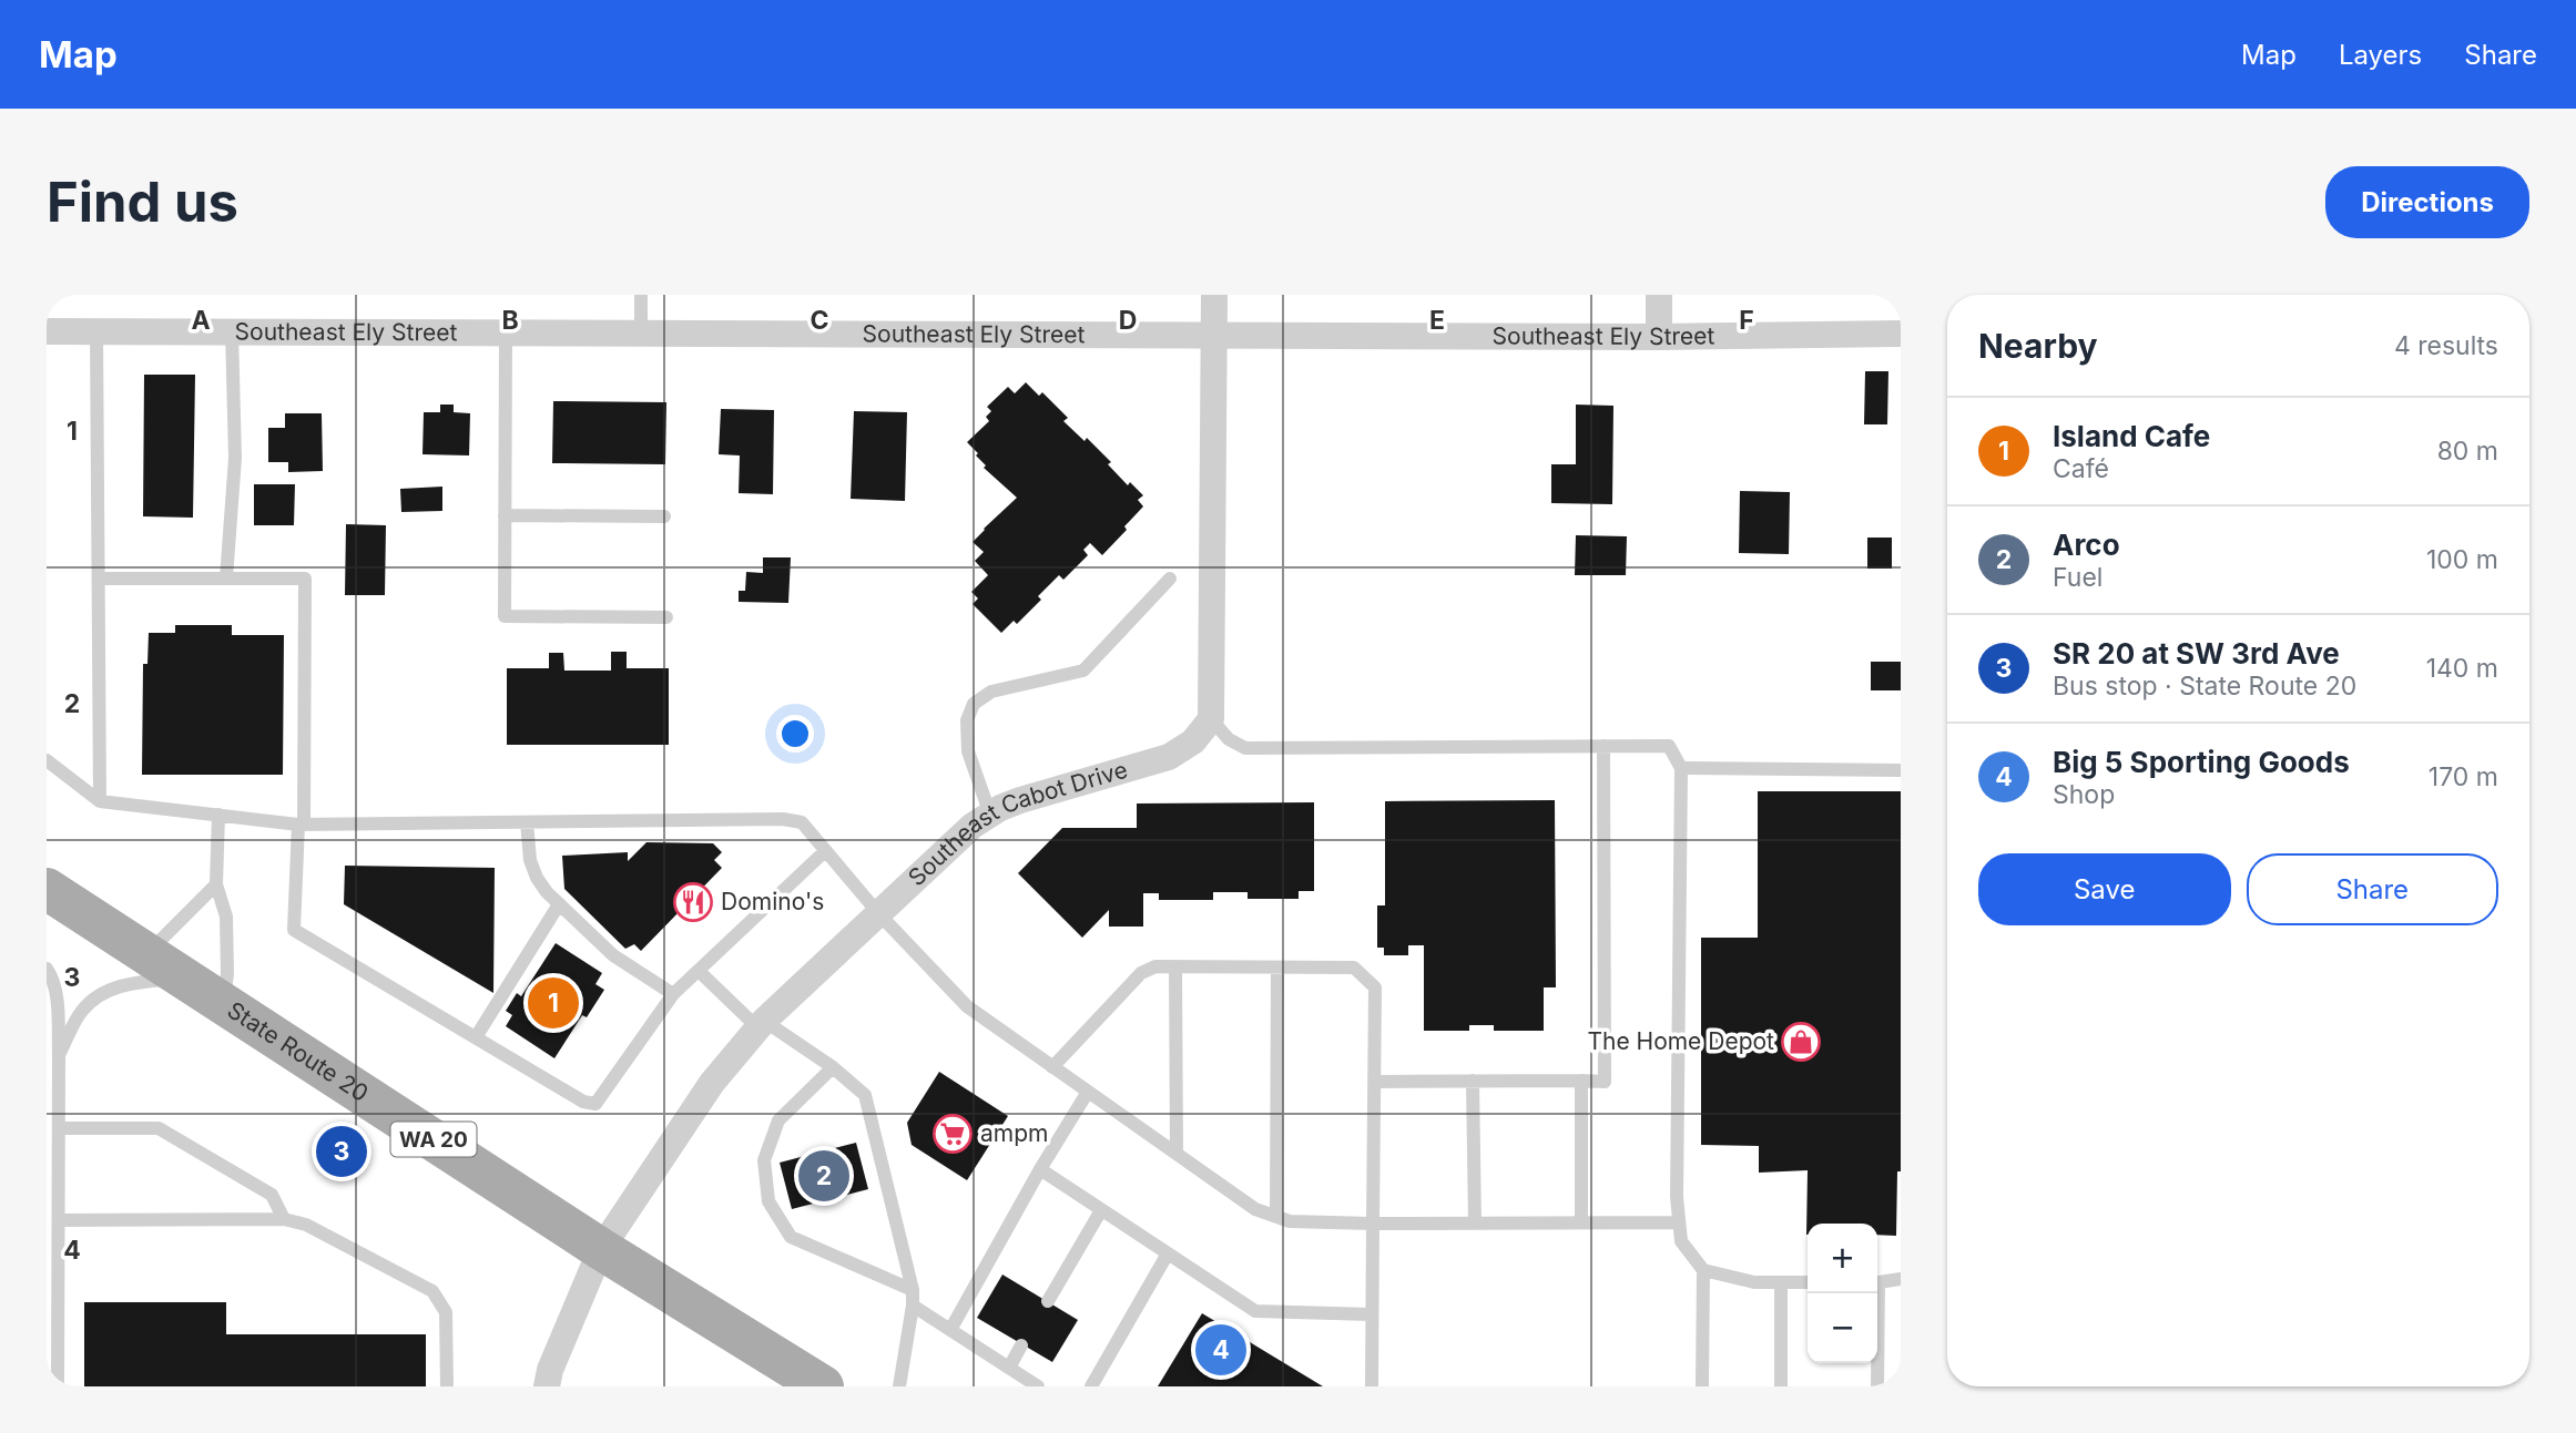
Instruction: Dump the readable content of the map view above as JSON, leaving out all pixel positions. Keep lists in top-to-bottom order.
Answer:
{
  "streets": {
    "main road": ["State Route 20", "WA 20"],
    "street": ["Southeast Ely Street", "Southeast Cabot Drive"]
  },
  "crossings": [
    ["Southeast Cabot Drive", "State Route 20"]
  ],
  "places": {
    "restaurant": ["Domino's"],
    "shop": ["The Home Depot"],
    "supermarket": ["ampm"]
  },
  "page": {
    "header": "Map",
    "nav": ["Map", "Layers", "Share"],
    "buttons": [
      "Directions",
      ["Save", "Share"]
    ],
    "title": "Find us",
    "heading": ["Nearby", "4 results"],
    "list": [
      {
        "mark": "1",
        "name": "Island Cafe",
        "note": "Café",
        "value": "80 m"
      },
      {
        "mark": "2",
        "name": "Arco",
        "note": "Fuel",
        "value": "100 m"
      },
      {
        "mark": "3",
        "name": "SR 20 at SW 3rd Ave",
        "note": "Bus stop · State Route 20",
        "value": "140 m"
      },
      {
        "mark": "4",
        "name": "Big 5 Sporting Goods",
        "note": "Shop",
        "value": "170 m"
      }
    ],
    "pins": [
      "1",
      "3",
      "2",
      "4"
    ],
    "map_buttons": ["+", "−"]
  },
  "grid": {
    "columns": [
      "A",
      "B",
      "C",
      "D",
      "E",
      "F"
    ],
    "rows": [
      "1",
      "2",
      "3",
      "4"
    ]
  }
}
